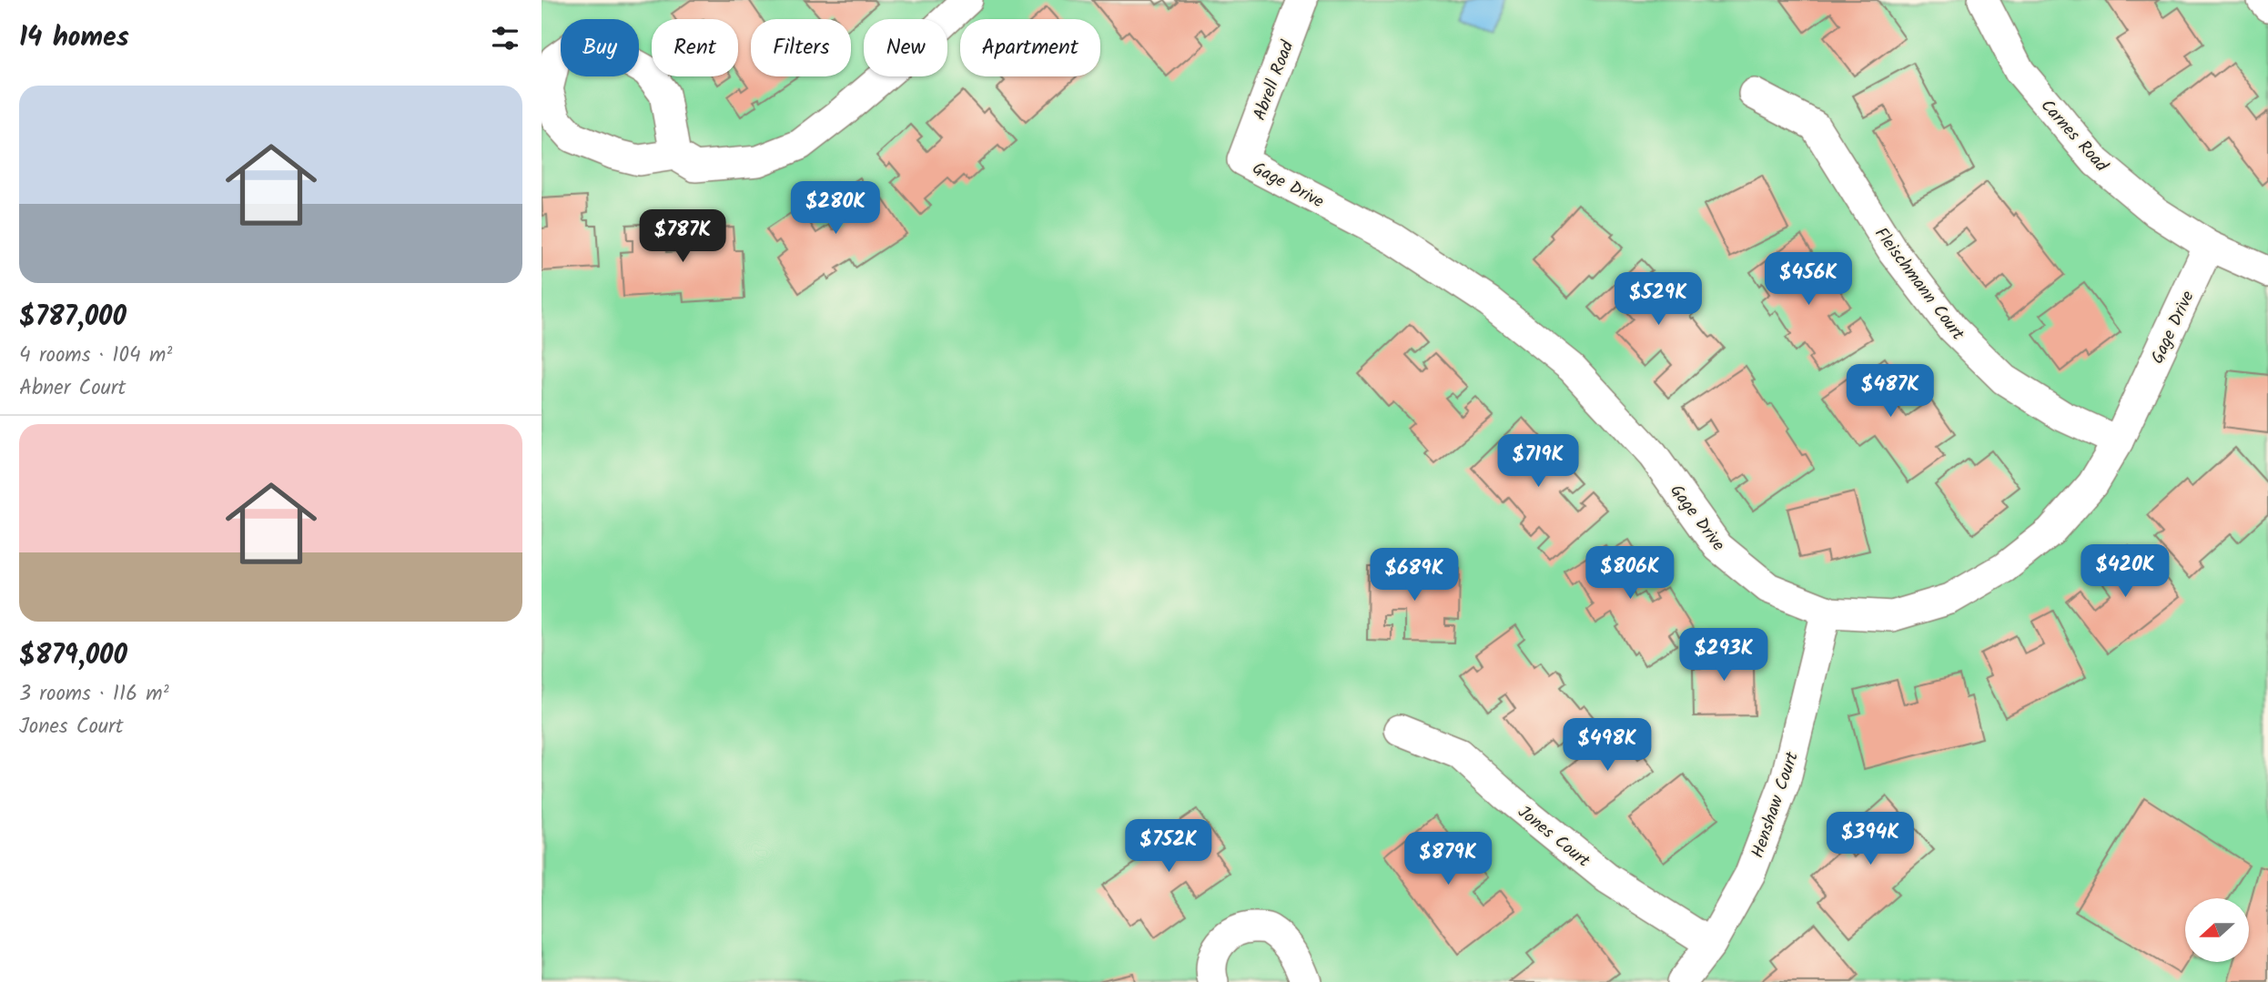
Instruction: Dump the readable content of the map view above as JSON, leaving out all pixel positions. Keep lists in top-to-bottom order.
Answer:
{
  "streets": {
    "street": [
      "Abrell Road",
      "Carnes Road",
      "Gage Drive",
      "Fleischmann Court",
      "Henshaw Court",
      "Jones Court"
    ]
  },
  "crossings": [
    ["Abrell Road", "Gage Drive"],
    ["Carnes Road", "Gage Drive"],
    ["Gage Drive", "Fleischmann Court"],
    ["Gage Drive", "Henshaw Court"],
    ["Henshaw Court", "Jones Court"]
  ],
  "north": "left",
  "page": {
    "heading": "14 homes",
    "chip": [
      "Buy",
      "Rent",
      "Filters",
      "New",
      "Apartment"
    ],
    "list": [
      {
        "name": "$787,000",
        "note": "4 rooms · 104 m² · Abner Court"
      },
      {
        "name": "$879,000",
        "note": "3 rooms · 116 m² · Jones Court"
      }
    ],
    "price": [
      "$280K",
      "$787K",
      "$456K",
      "$529K",
      "$487K",
      "$719K",
      "$420K",
      "$806K",
      "$689K",
      "$293K",
      "$498K",
      "$394K",
      "$752K",
      "$879K"
    ]
  }
}
